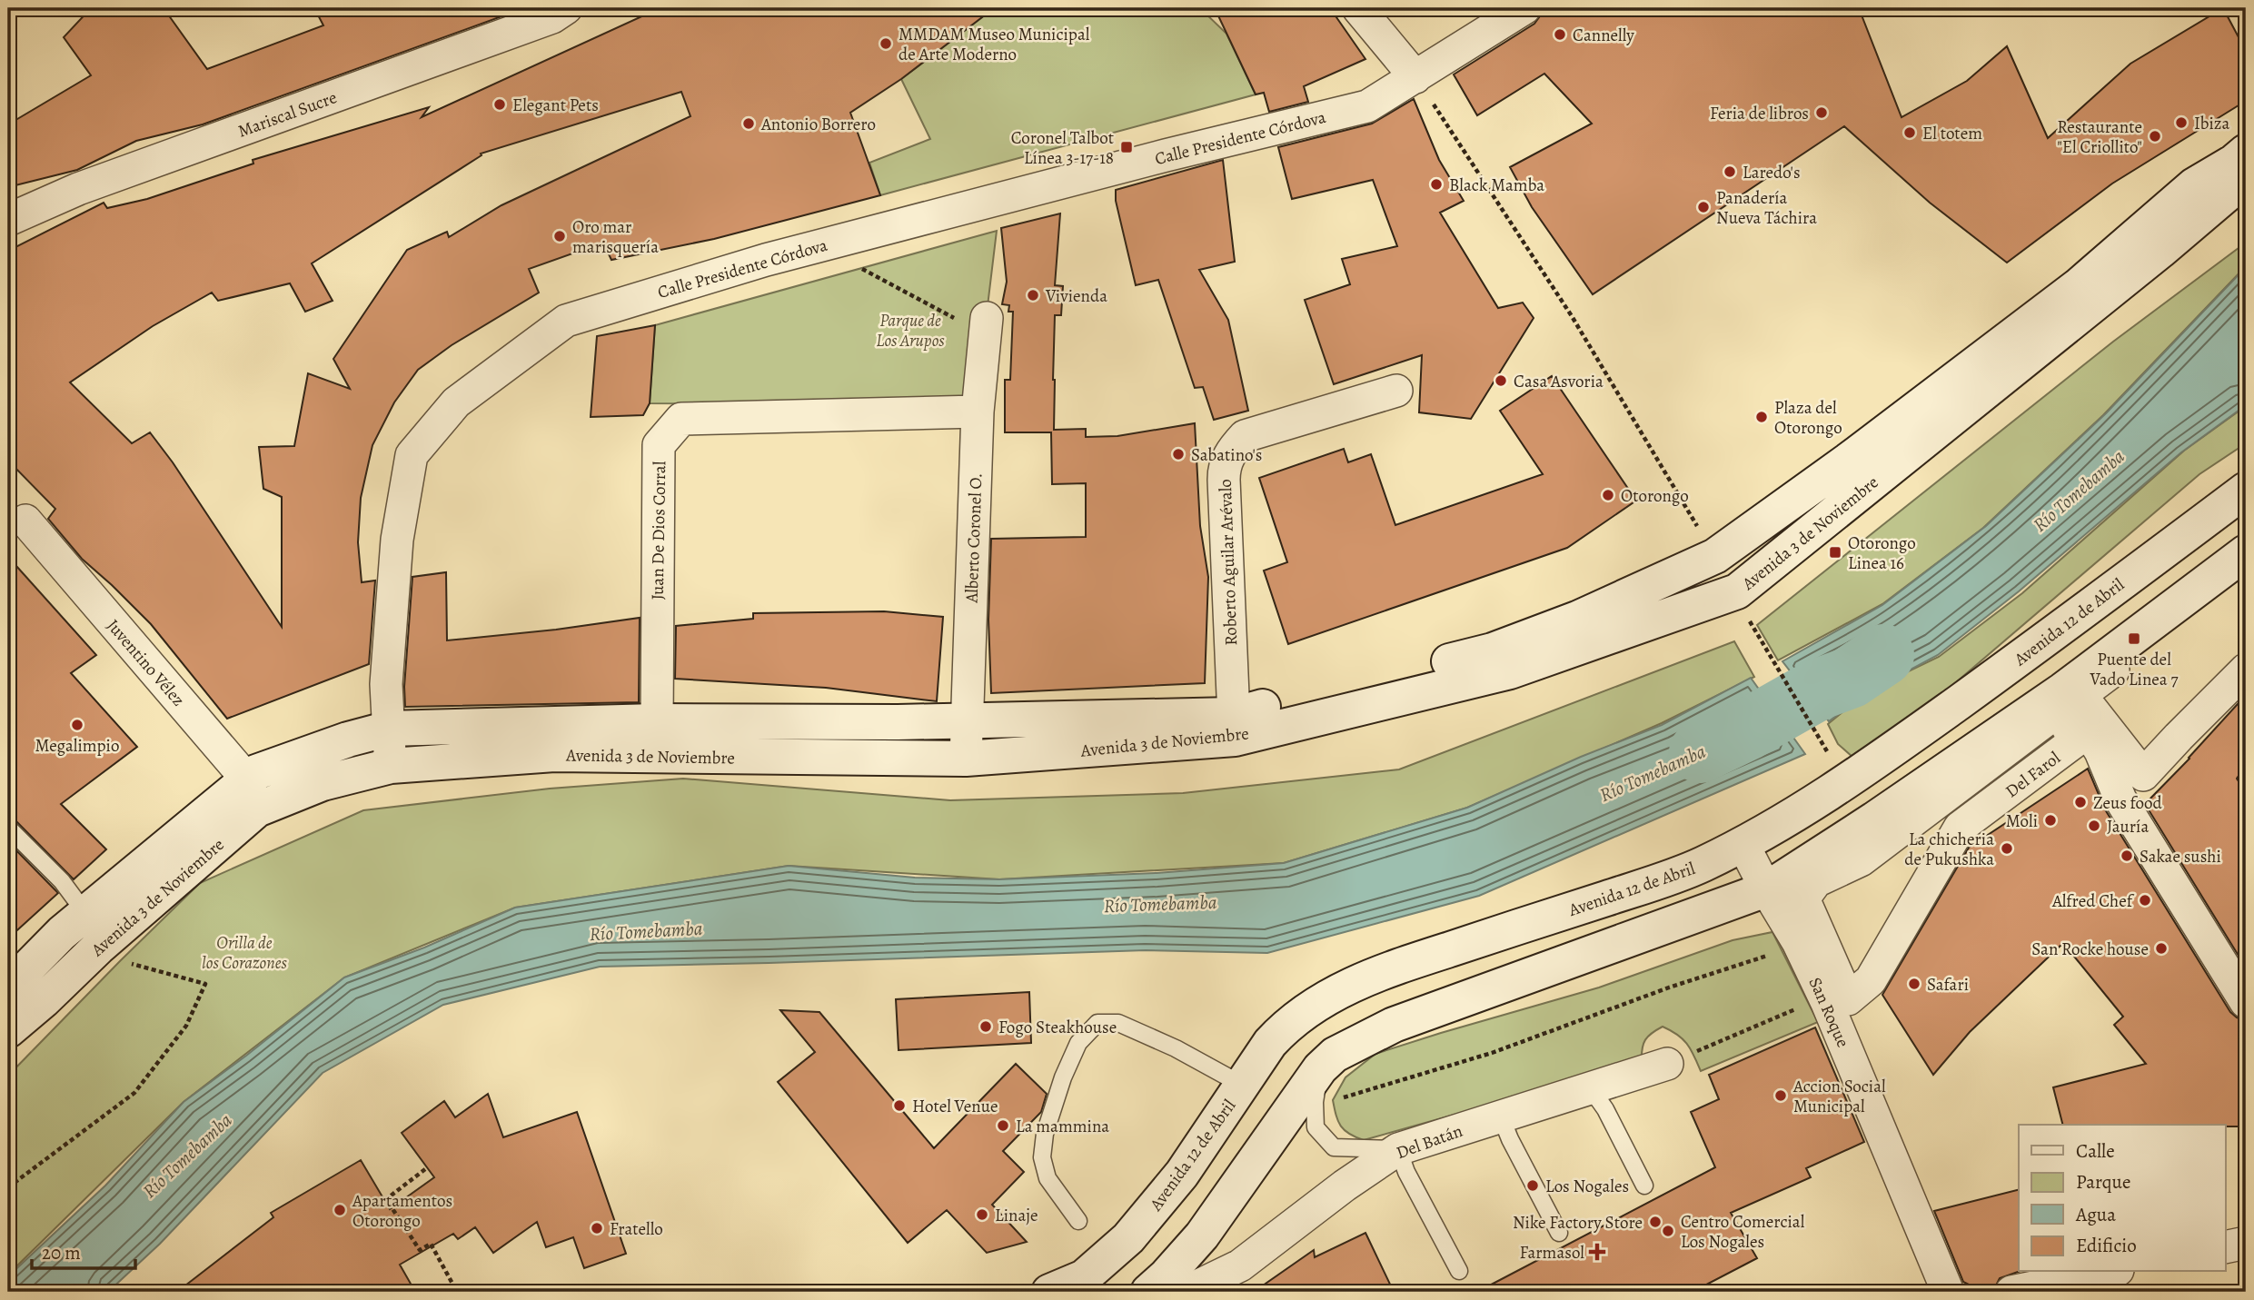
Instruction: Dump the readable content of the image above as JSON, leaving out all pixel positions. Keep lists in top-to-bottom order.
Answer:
{
  "streets": {
    "street": [
      "Mariscal Sucre",
      "Calle Presidente Córdova",
      "Juan De Dios Corral",
      "Avenida 3 de Noviembre",
      "Alberto Coronel O.",
      "Roberto Aguilar Arévalo",
      "Avenida 12 de Abril",
      "Juventino Vélez",
      "Del Farol",
      "San Roque",
      "Del Batán"
    ]
  },
  "crossings": [
    ["Calle Presidente Córdova", "Avenida 3 de Noviembre"],
    ["Juan De Dios Corral", "Avenida 3 de Noviembre"],
    ["Juan De Dios Corral", "Alberto Coronel O."],
    ["Avenida 3 de Noviembre", "Alberto Coronel O."],
    ["Avenida 3 de Noviembre", "Roberto Aguilar Arévalo"],
    ["Avenida 3 de Noviembre", "Juventino Vélez"],
    ["Avenida 12 de Abril", "San Roque"]
  ],
  "water": ["Río Tomebamba"],
  "parks": ["Parque de Los Arupos", "Orilla de los Corazones"],
  "places": {
    "other": [
      "Cannelly",
      "MMDAM Museo Municipal de Arte Moderno",
      "Elegant Pets",
      "Feria de libros",
      "Ibiza",
      "Antonio Borrero",
      "El totem",
      "Restaurante \"El Criollito\"",
      "Laredo's",
      "Black Mamba",
      "Panadería Nueva Táchira",
      "Oro mar marisquería",
      "Vivienda",
      "Casa Asvoria",
      "Plaza del Otorongo",
      "Sabatino's",
      "Otorongo",
      "Megalimpio",
      "Zeus food",
      "Moli",
      "Jauría",
      "La chicheria de Pukushka",
      "Sakae sushi",
      "Alfred Chef",
      "San Rocke house",
      "Safari",
      "Fogo Steakhouse",
      "Accion Social Municipal",
      "Hotel Venue",
      "La mammina",
      "Los Nogales",
      "Apartamentos Otorongo",
      "Linaje",
      "Nike Factory Store",
      "Fratello",
      "Centro Comercial Los Nogales"
    ],
    "transit": ["Coronel Talbot Línea 3-17-18", "Otorongo Linea 16", "Puente del Vado Linea 7"],
    "health": ["Farmasol"]
  },
  "legend": [
    "Calle",
    "Parque",
    "Agua",
    "Edificio"
  ],
  "scale_bar": "20 m"
}
